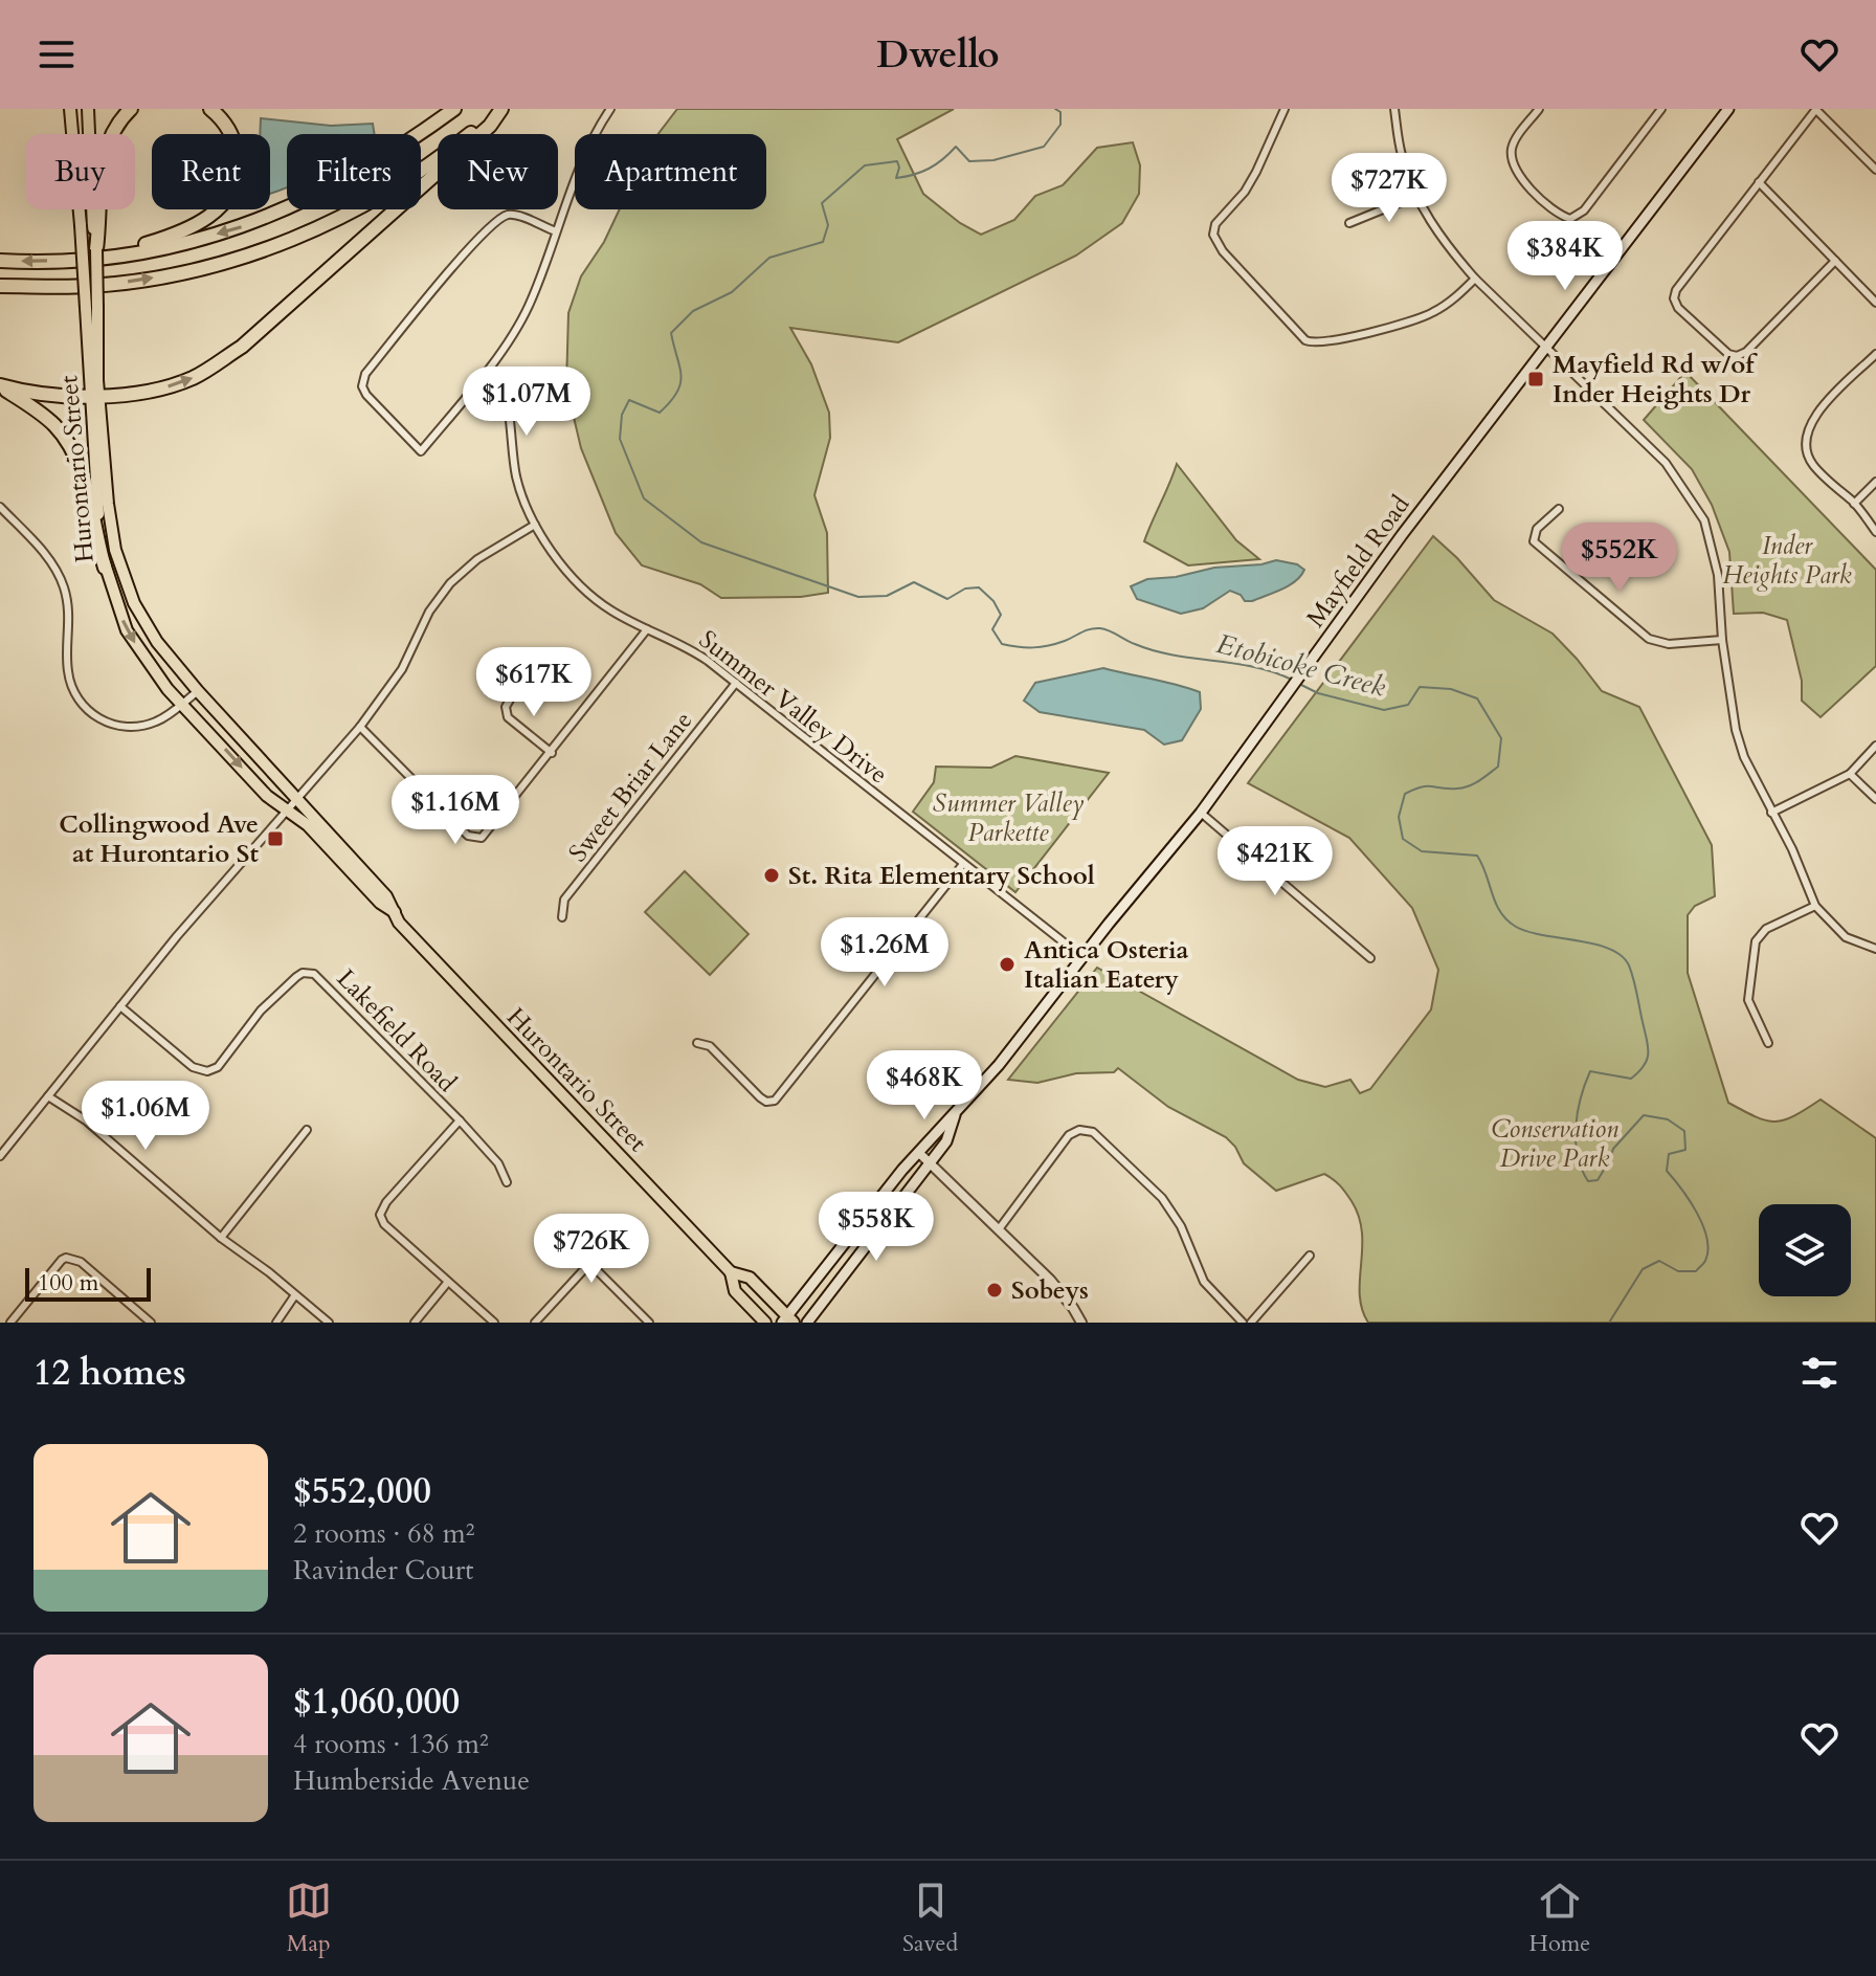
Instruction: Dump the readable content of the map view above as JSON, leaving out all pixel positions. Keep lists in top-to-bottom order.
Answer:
{
  "streets": {
    "main road": ["Hurontario Street", "Mayfield Road"],
    "street": ["Summer Valley Drive", "Sweet Briar Lane", "Lakefield Road"]
  },
  "crossings": [
    ["Hurontario Street", "Mayfield Road"],
    ["Mayfield Road", "Summer Valley Drive"],
    ["Summer Valley Drive", "Sweet Briar Lane"]
  ],
  "water": ["Etobicoke Creek"],
  "parks": ["Inder Heights Park", "Summer Valley Parkette", "Conservation Drive Park"],
  "places": {
    "transit": ["Mayfield Rd w/of Inder Heights Dr", "Collingwood Ave at Hurontario St"],
    "other": ["St. Rita Elementary School", "Antica Osteria Italian Eatery", "Sobeys"]
  },
  "scale_bar": "100 m",
  "page": {
    "header": "Dwello",
    "chip": [
      "Buy",
      "Rent",
      "Filters",
      "New",
      "Apartment"
    ],
    "price": [
      "$727K",
      "$384K",
      "$1.07M",
      "$552K",
      "$617K",
      "$1.16M",
      "$421K",
      "$1.26M",
      "$468K",
      "$1.06M",
      "$558K",
      "$726K"
    ],
    "scale": "100 m",
    "heading": "12 homes",
    "list": [
      {
        "name": "$552,000",
        "note": "2 rooms · 68 m² · Ravinder Court"
      },
      {
        "name": "$1,060,000",
        "note": "4 rooms · 136 m² · Humberside Avenue"
      }
    ],
    "tabs": ["Map", "Saved", "Home"]
  }
}
